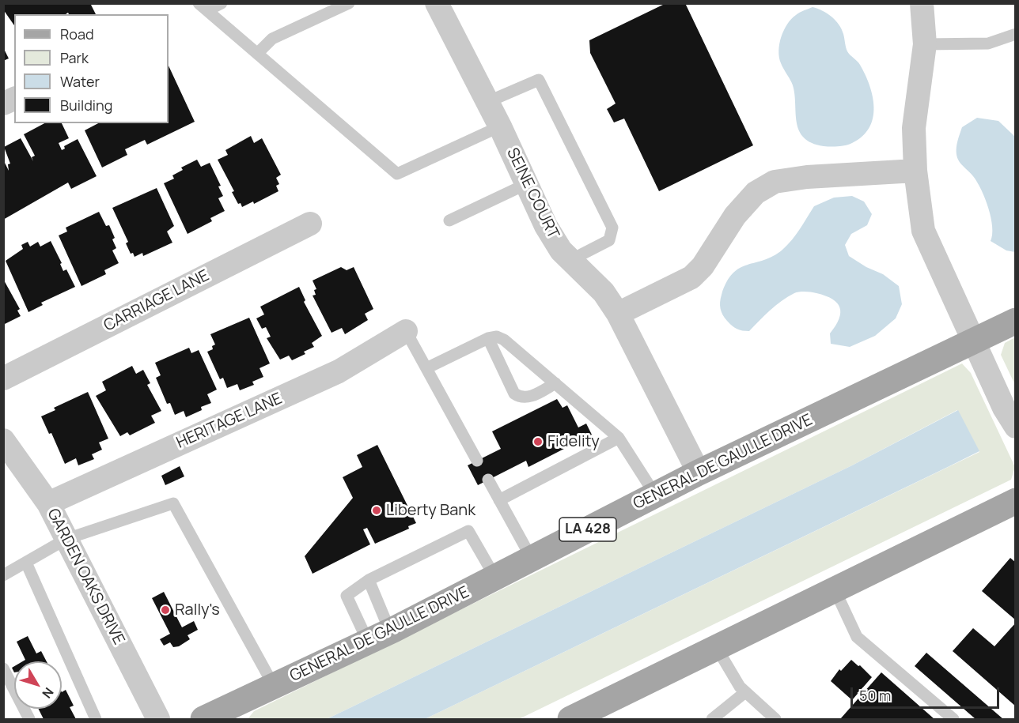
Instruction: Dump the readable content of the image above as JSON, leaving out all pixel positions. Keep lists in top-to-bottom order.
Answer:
{
  "streets": {
    "main road": ["GENERAL DE GAULLE DRIVE", "LA 428"],
    "street": [
      "SEINE COURT",
      "CARRIAGE LANE",
      "HERITAGE LANE",
      "GARDEN OAKS DRIVE"
    ]
  },
  "crossings": [
    ["SEINE COURT", "GENERAL DE GAULLE DRIVE"],
    ["HERITAGE LANE", "GARDEN OAKS DRIVE"]
  ],
  "places": ["Fidelity", "Liberty Bank", "Rally's"],
  "legend": [
    "Road",
    "Park",
    "Water",
    "Building"
  ],
  "scale_bar": "50 m",
  "north": "bottom right"
}
